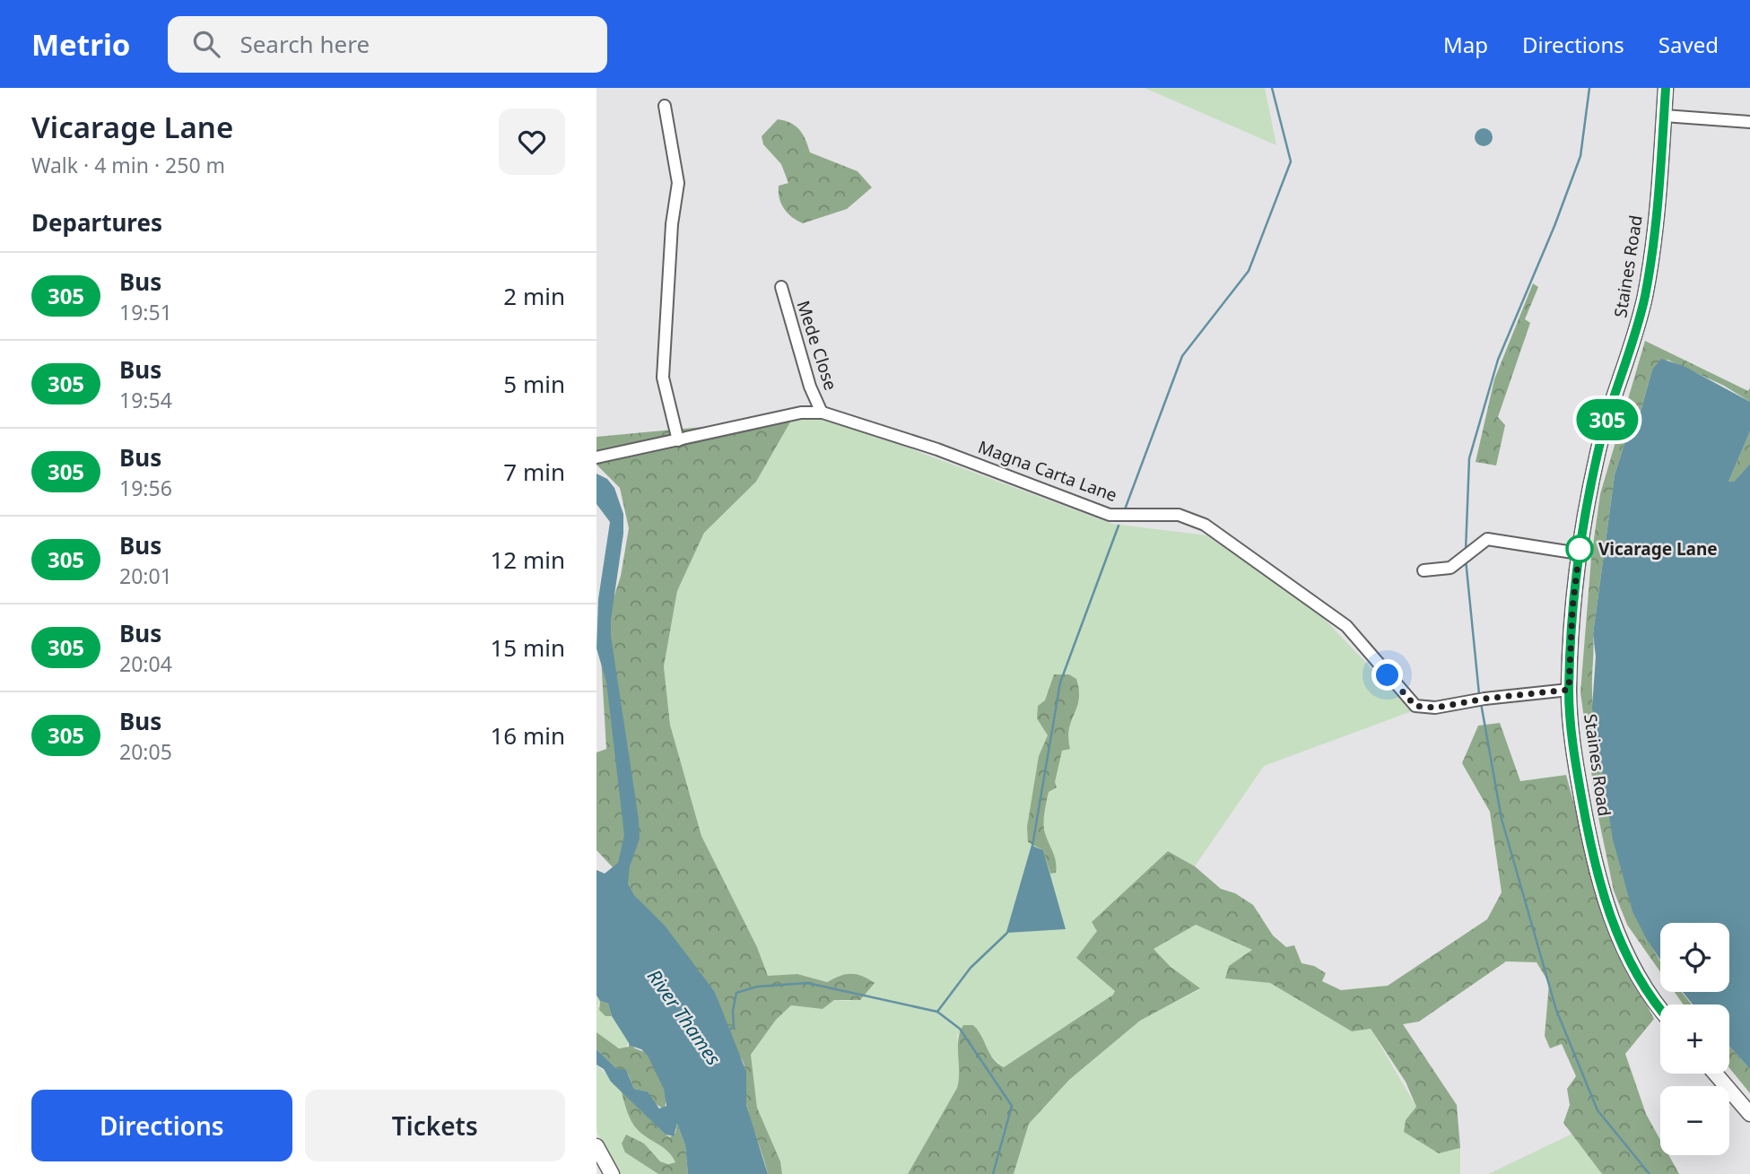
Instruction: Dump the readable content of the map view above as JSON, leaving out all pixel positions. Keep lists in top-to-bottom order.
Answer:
{
  "streets": {
    "main road": ["Staines Road"],
    "street": ["Mede Close", "Magna Carta Lane"]
  },
  "crossings": [
    ["Staines Road", "Magna Carta Lane"],
    ["Mede Close", "Magna Carta Lane"]
  ],
  "water": ["River Thames"],
  "places": ["Vicarage Lane"],
  "lines": ["bus line 305"],
  "page": {
    "header": "Metrio",
    "search": "Search here",
    "nav": ["Map", "Directions", "Saved"],
    "heading": [
      ["Vicarage Lane", "Walk · 4 min · 250 m"],
      "Departures"
    ],
    "on_map": "305",
    "list": [
      {
        "mark": "305",
        "name": "Bus",
        "note": "19:51",
        "value": "2 min"
      },
      {
        "mark": "305",
        "name": "Bus",
        "note": "19:54",
        "value": "5 min"
      },
      {
        "mark": "305",
        "name": "Bus",
        "note": "19:56",
        "value": "7 min"
      },
      {
        "mark": "305",
        "name": "Bus",
        "note": "20:01",
        "value": "12 min"
      },
      {
        "mark": "305",
        "name": "Bus",
        "note": "20:04",
        "value": "15 min"
      },
      {
        "mark": "305",
        "name": "Bus",
        "note": "20:05",
        "value": "16 min"
      }
    ],
    "map_buttons": ["+", "−"],
    "buttons": ["Directions", "Tickets"]
  }
}
